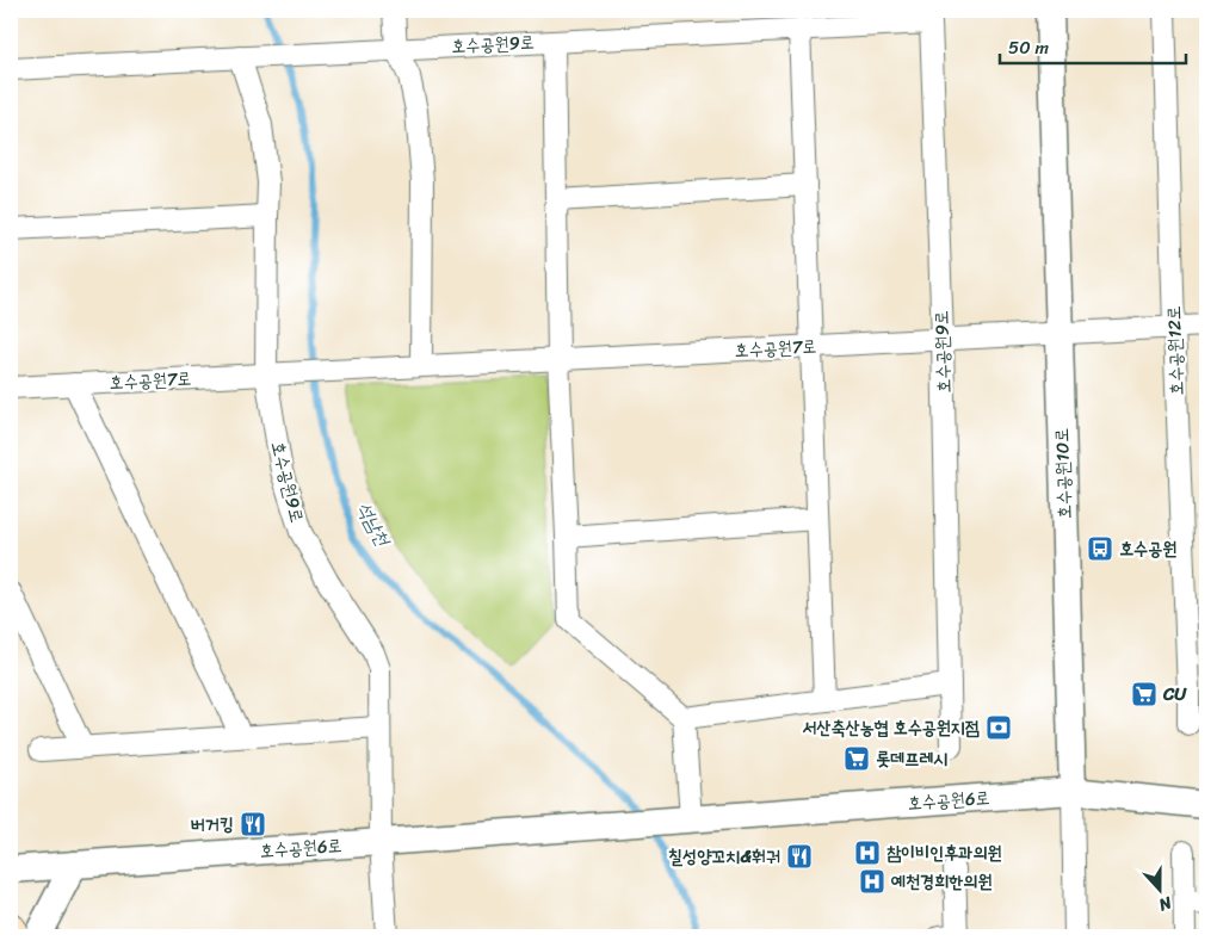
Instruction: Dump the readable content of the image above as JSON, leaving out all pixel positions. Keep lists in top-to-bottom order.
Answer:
{
  "streets": {
    "street": [
      "호수공원9로",
      "호수공원7로",
      "호수공원12로",
      "호수공원10로",
      "호수공원6로"
    ]
  },
  "crossings": [
    ["호수공원9로", "호수공원7로"],
    ["호수공원9로", "호수공원6로"],
    ["호수공원7로", "호수공원12로"],
    ["호수공원7로", "호수공원10로"],
    ["호수공원10로", "호수공원6로"]
  ],
  "water": ["석남천"],
  "places": {
    "bus stop": ["호수공원"],
    "supermarket": ["CU", "롯데프레시"],
    "bank": ["서산축산농협 호수공원지점"],
    "restaurant": ["버거킹", "칠성양꼬치&훠궈"],
    "hospital": ["참이비인후과의원", "예천경희한의원"]
  },
  "scale_bar": "50 m",
  "north": "bottom"
}
